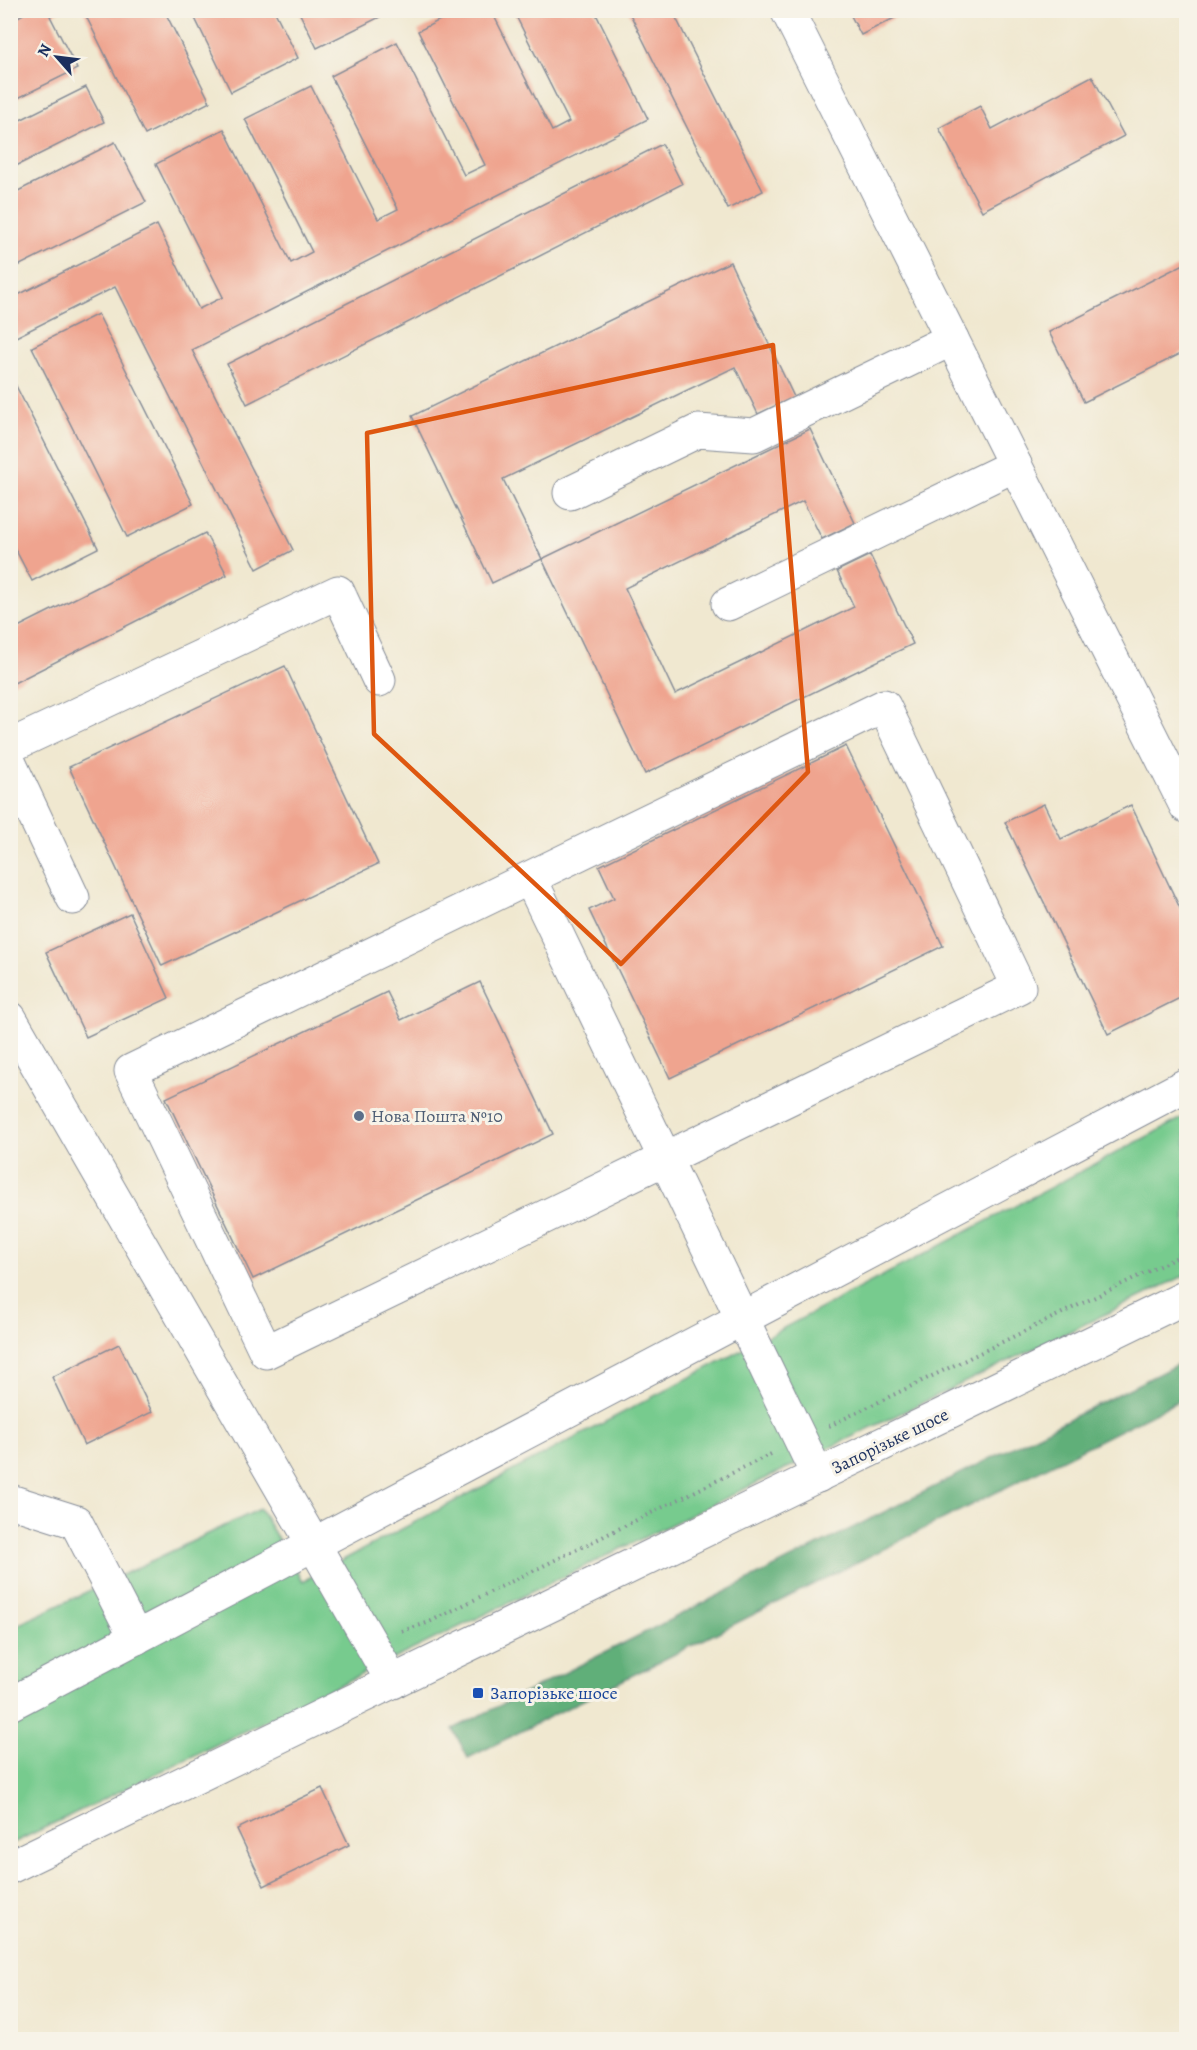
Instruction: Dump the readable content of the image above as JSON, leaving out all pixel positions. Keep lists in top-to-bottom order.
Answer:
{
  "streets": {
    "main road": ["Запорізьке шосе"]
  },
  "places": {
    "other": ["Нова Пошта №10"],
    "transit": ["Запорізьке шосе"]
  },
  "north": "top left"
}
